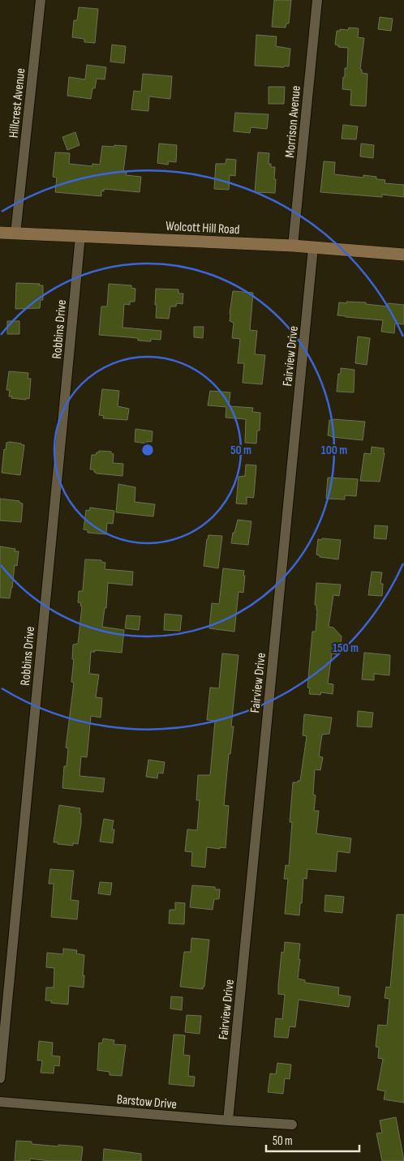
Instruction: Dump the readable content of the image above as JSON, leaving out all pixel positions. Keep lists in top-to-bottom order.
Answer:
{
  "streets": {
    "street": [
      "Hillcrest Avenue",
      "Morrison Avenue",
      "Wolcott Hill Road",
      "Robbins Drive",
      "Fairview Drive",
      "Barstow Drive"
    ]
  },
  "crossings": [
    ["Hillcrest Avenue", "Wolcott Hill Road"],
    ["Morrison Avenue", "Wolcott Hill Road"],
    ["Wolcott Hill Road", "Robbins Drive"],
    ["Wolcott Hill Road", "Fairview Drive"],
    ["Fairview Drive", "Barstow Drive"]
  ],
  "scale_bar": "50 m",
  "rings": ["50 m", "100 m", "150 m"]
}
